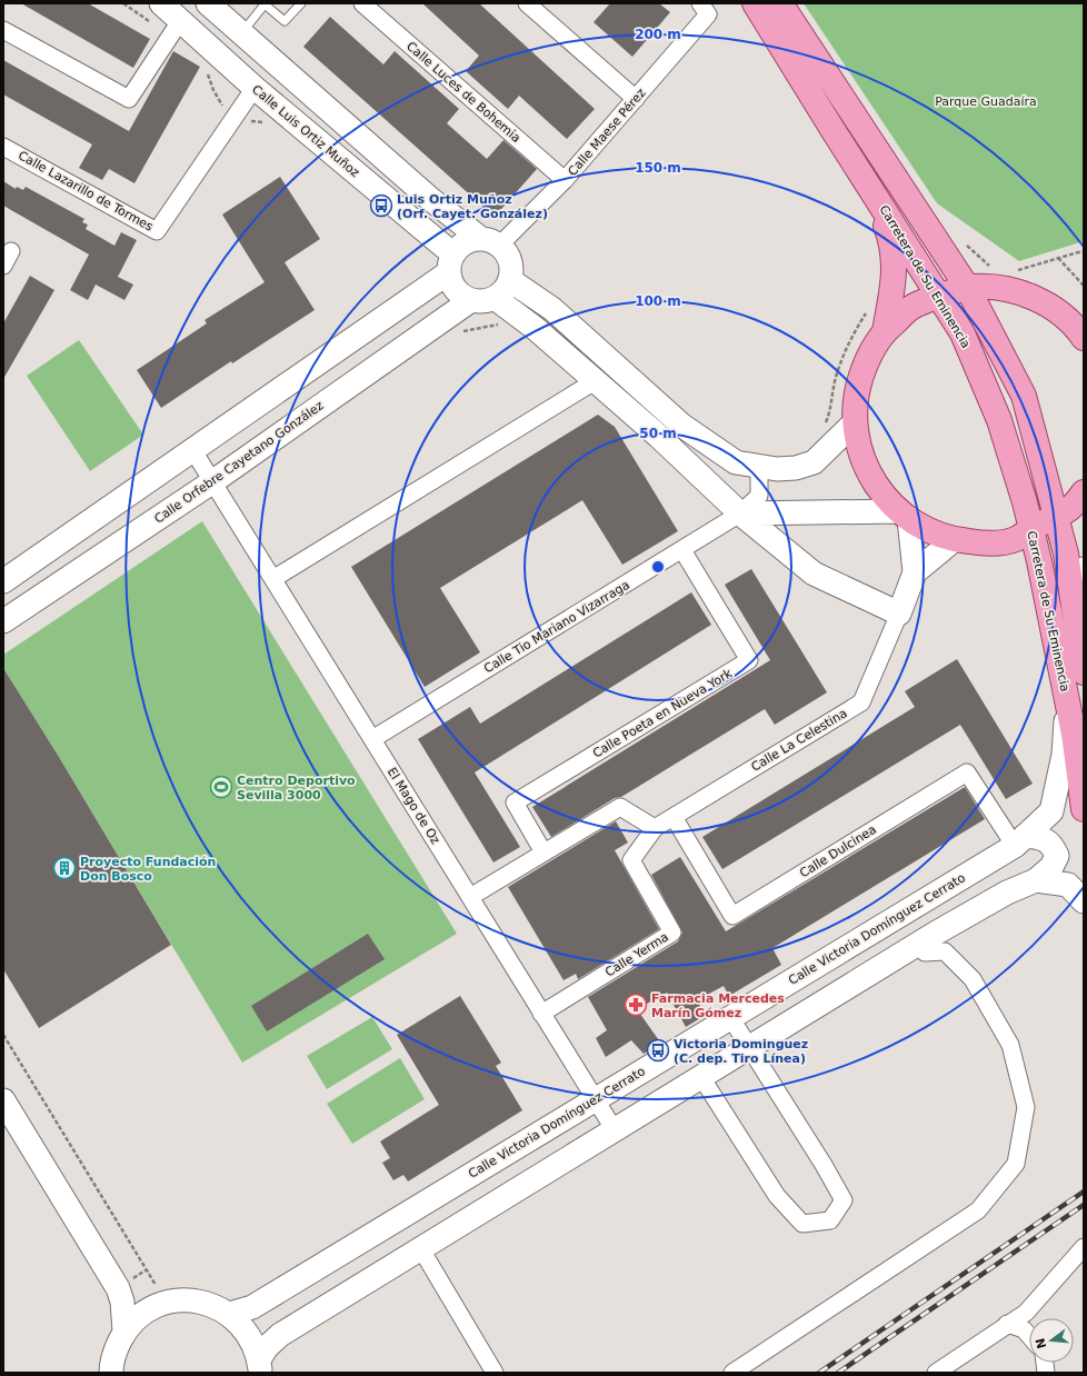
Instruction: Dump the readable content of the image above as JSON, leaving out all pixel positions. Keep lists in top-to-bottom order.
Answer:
{
  "streets": {
    "main road": ["Carretera de Su Eminencia"],
    "street": [
      "Calle Luces de Bohemia",
      "Calle Luis Ortiz Muñoz",
      "Calle Maese Pérez",
      "Calle Lazarillo de Tormes",
      "Calle Orfebre Cayetano González",
      "Calle Tio Mariano Vizarraga",
      "Calle Poeta en Nueva York",
      "Calle La Celestina",
      "El Mago de Oz",
      "Calle Dulcinea",
      "Calle Victoria Domínguez Cerrato",
      "Calle Yerma"
    ]
  },
  "crossings": [
    ["Calle Luces de Bohemia", "Calle Maese Pérez"],
    ["Calle Luis Ortiz Muñoz", "Calle Maese Pérez"],
    ["Calle Luis Ortiz Muñoz", "Calle Lazarillo de Tormes"],
    ["Calle Luis Ortiz Muñoz", "Calle Orfebre Cayetano González"],
    ["Calle Maese Pérez", "Calle Orfebre Cayetano González"],
    ["Carretera de Su Eminencia", "Calle Victoria Domínguez Cerrato"],
    ["Calle Orfebre Cayetano González", "El Mago de Oz"],
    ["Calle Tio Mariano Vizarraga", "Calle Poeta en Nueva York"],
    ["Calle Tio Mariano Vizarraga", "El Mago de Oz"],
    ["Calle La Celestina", "Calle Dulcinea"],
    ["Calle La Celestina", "Calle Yerma"],
    ["El Mago de Oz", "Calle Victoria Domínguez Cerrato"],
    ["El Mago de Oz", "Calle Yerma"],
    ["Calle Dulcinea", "Calle Victoria Domínguez Cerrato"]
  ],
  "parks": ["Parque Guadaíra"],
  "places": {
    "bus stop": ["Luis Ortiz Muñoz (Orf. Cayet. González)", "Victoria Dominguez (C. dep. Tiro Línea)"],
    "sports": ["Centro Deportivo Sevilla 3000"],
    "building": ["Proyecto Fundación Don Bosco"],
    "pharmacy": ["Farmacia Mercedes Marín Gómez"]
  },
  "north": "left",
  "rings": [
    "200 m",
    "150 m",
    "100 m",
    "50 m"
  ]
}
